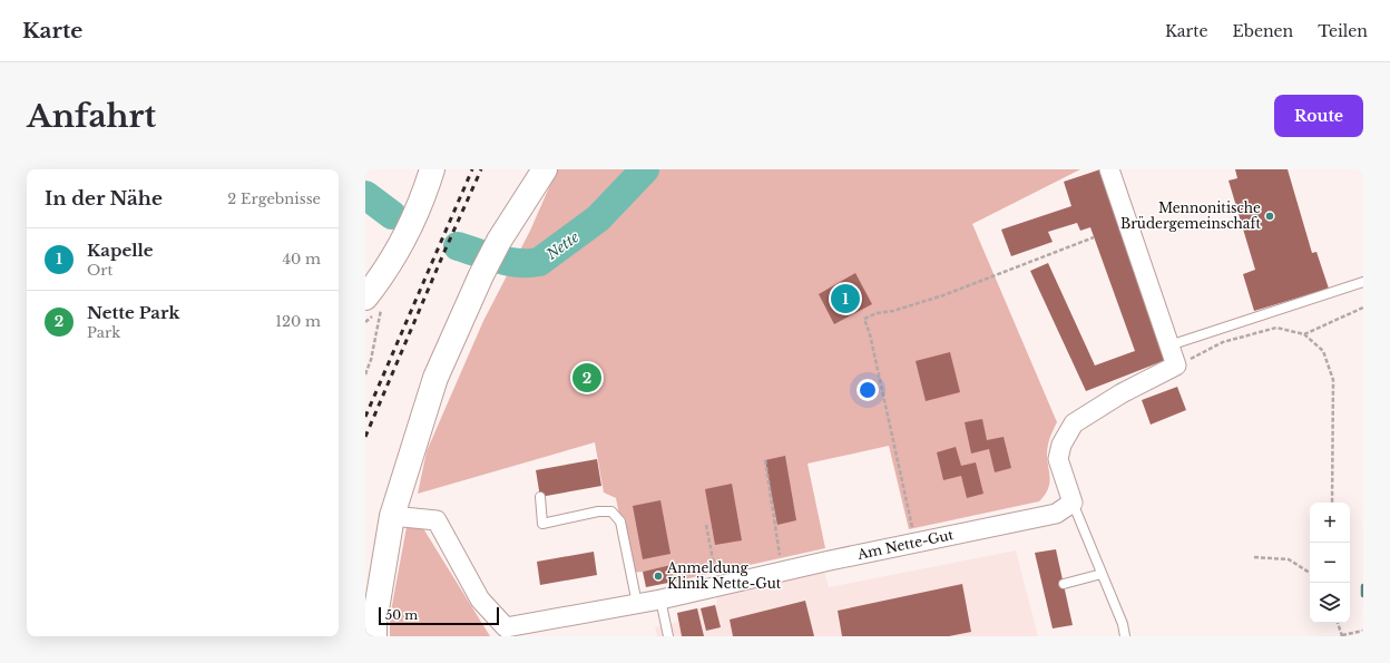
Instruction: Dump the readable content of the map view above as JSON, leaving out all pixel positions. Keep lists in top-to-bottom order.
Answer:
{
  "streets": {
    "street": ["Am Nette-Gut"]
  },
  "water": ["Nette"],
  "places": ["Mennonitische Brüdergemeinschaft", "Anmeldung Klinik Nette-Gut"],
  "scale_bar": "50 m",
  "page": {
    "header": "Karte",
    "nav": ["Karte", "Ebenen", "Teilen"],
    "buttons": "Route",
    "title": "Anfahrt",
    "heading": ["In der Nähe", "2 Ergebnisse"],
    "list": [
      {
        "mark": "1",
        "name": "Kapelle",
        "note": "Ort",
        "value": "40 m"
      },
      {
        "mark": "2",
        "name": "Nette Park",
        "note": "Park",
        "value": "120 m"
      }
    ],
    "pins": ["1", "2"],
    "map_buttons": ["+", "−"],
    "scale": "50 m"
  }
}
